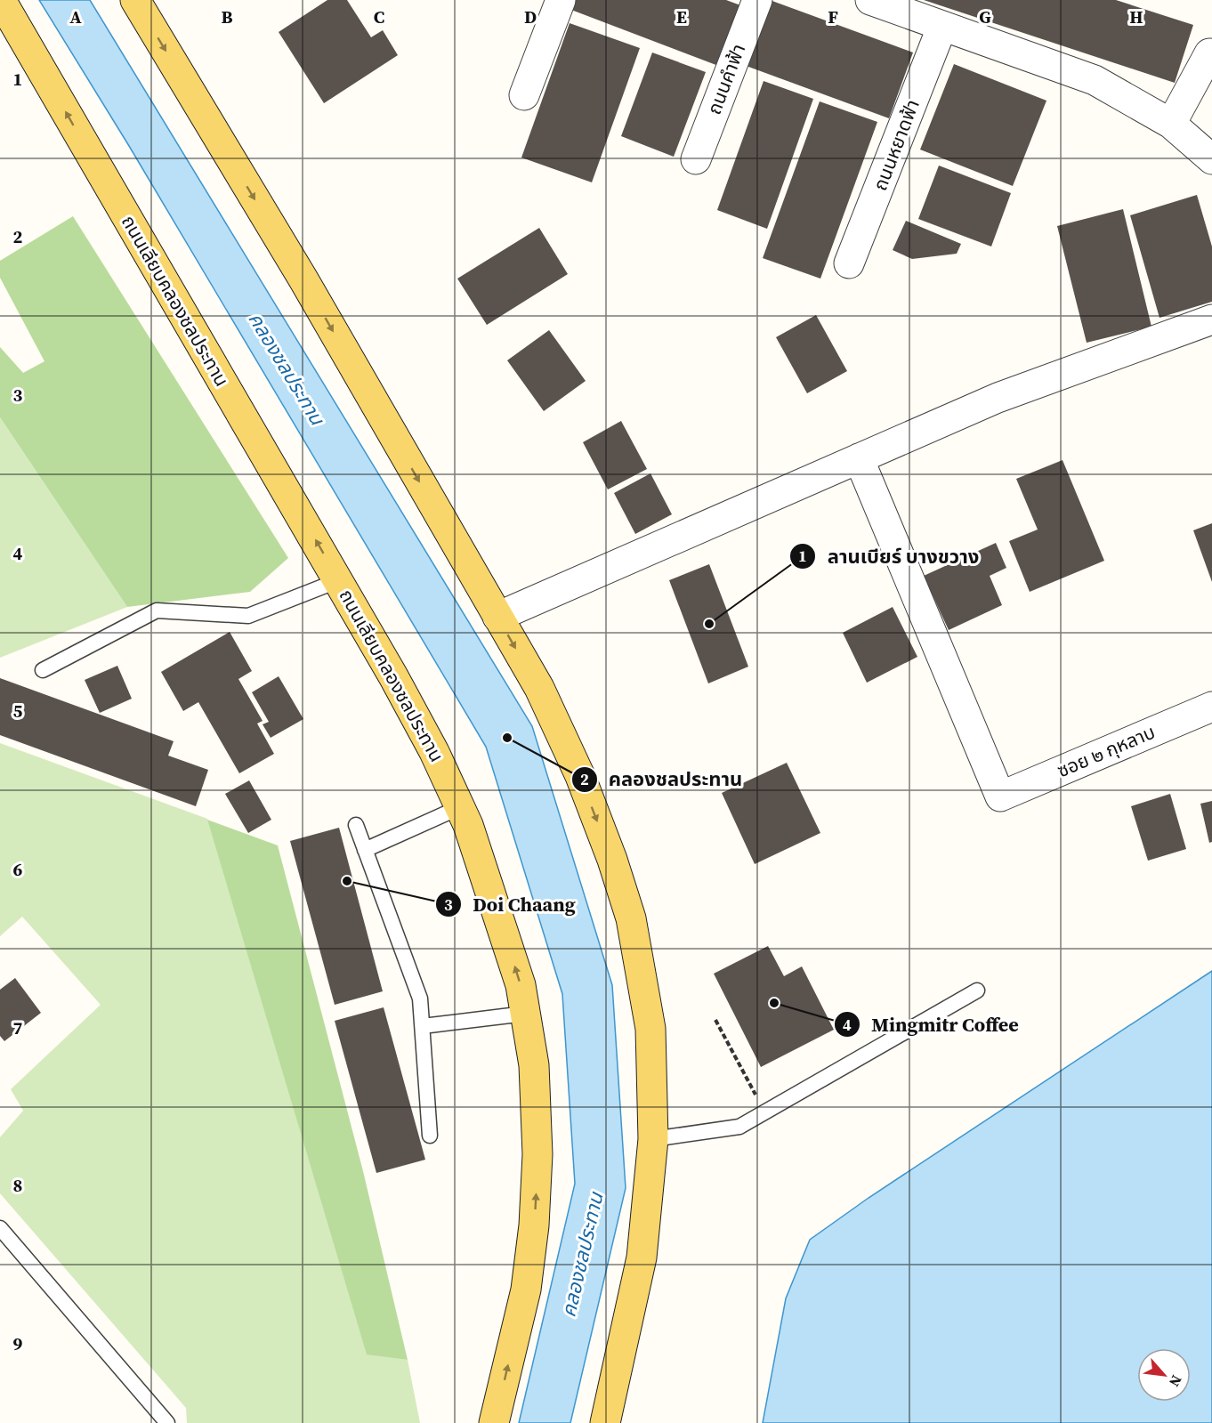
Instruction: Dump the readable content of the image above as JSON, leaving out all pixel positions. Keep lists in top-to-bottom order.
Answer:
{
  "streets": {
    "main road": ["ถนนเลียบคลองชลประทาน"],
    "street": ["ถนนคําฟ้า", "ถนนหยาดฟ้า", "ซอย ๒ กุหลาบ"]
  },
  "water": ["คลองชลประทาน"],
  "places": [
    "ลานเบียร์ บางขวาง",
    "คลองชลประทาน",
    "Doi Chaang",
    "Mingmitr Coffee"
  ],
  "north": "bottom right",
  "grid": {
    "columns": [
      "A",
      "B",
      "C",
      "D",
      "E",
      "F",
      "G",
      "H"
    ],
    "rows": [
      "1",
      "2",
      "3",
      "4",
      "5",
      "6",
      "7",
      "8",
      "9"
    ]
  }
}
